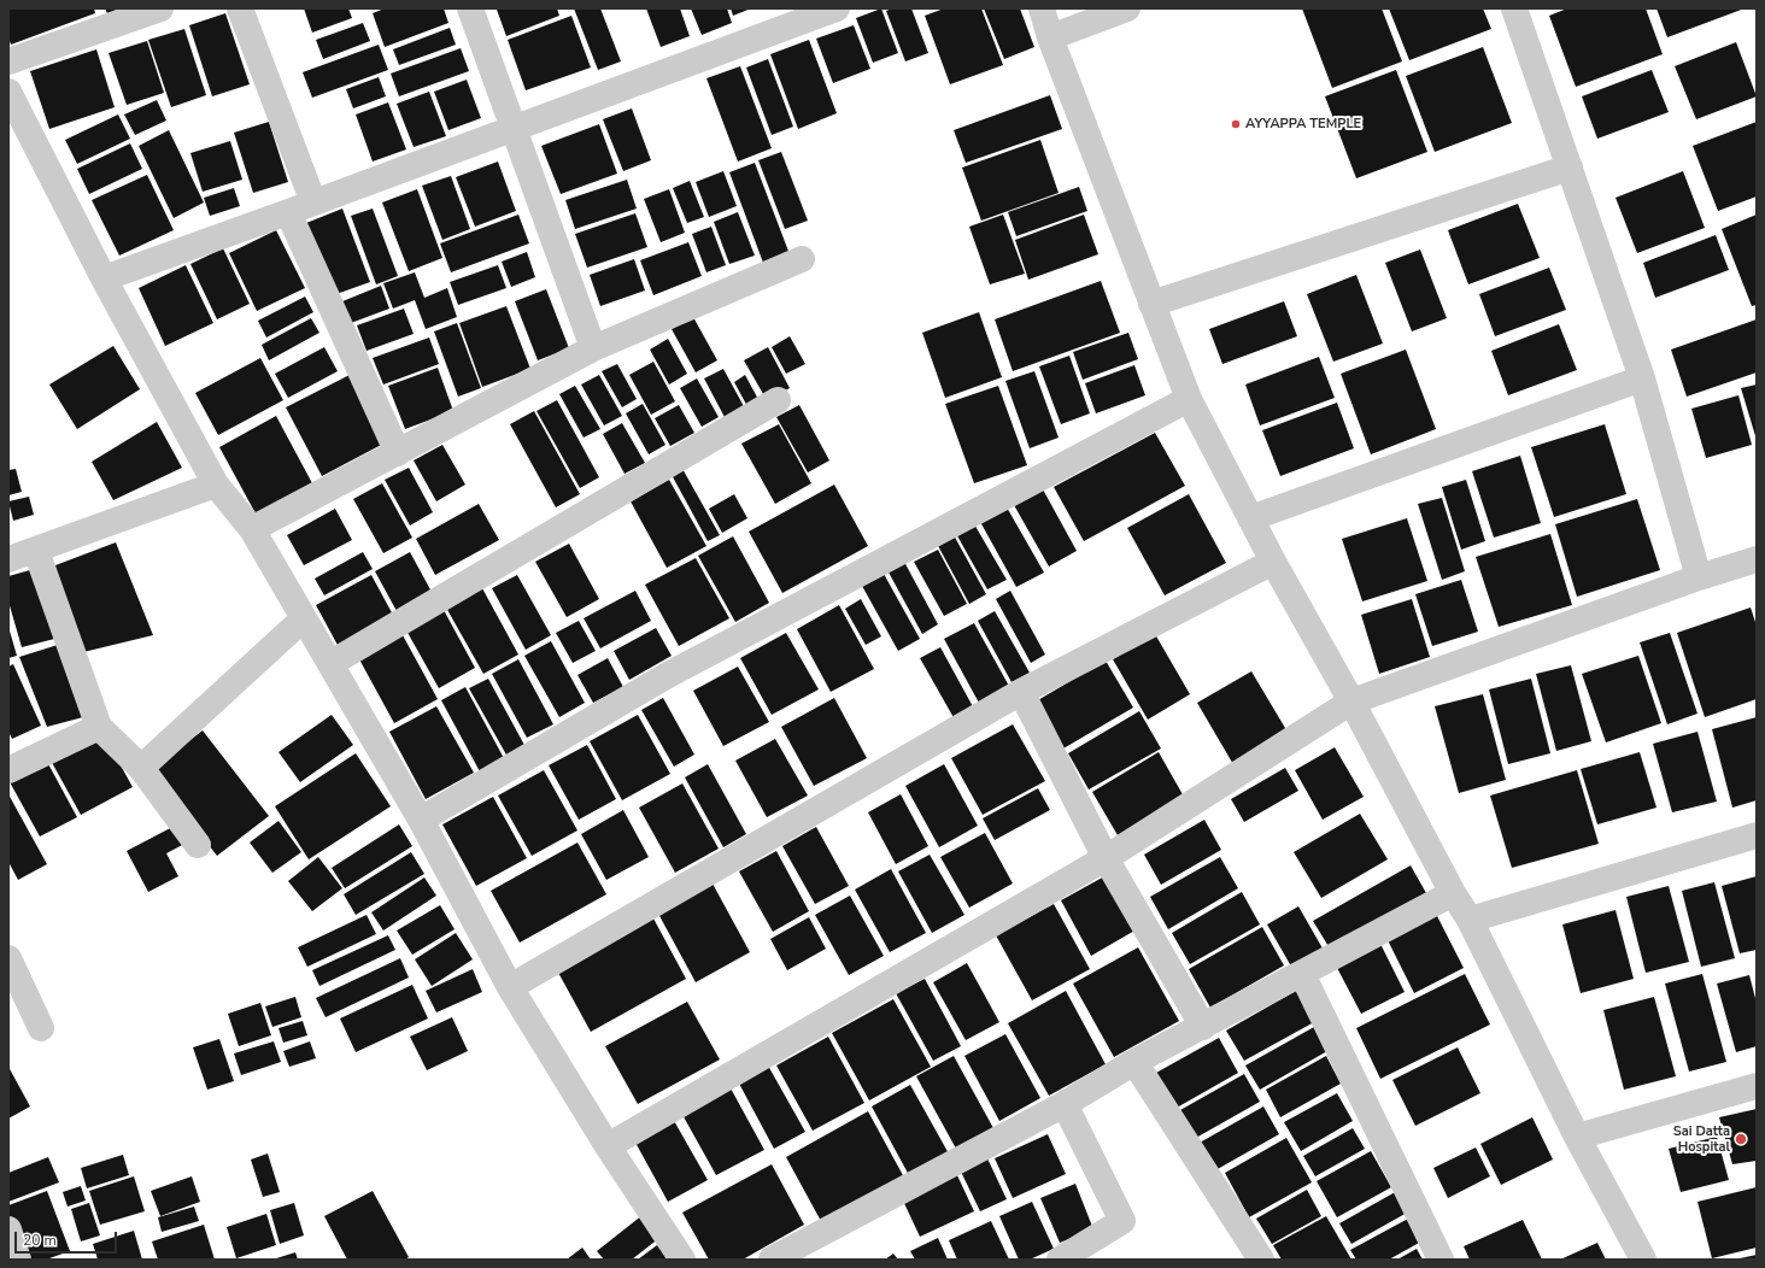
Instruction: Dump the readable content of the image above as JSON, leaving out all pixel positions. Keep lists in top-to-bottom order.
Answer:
{
  "places": ["AYYAPPA TEMPLE", "Sai Datta Hospital"],
  "scale_bar": "20 m"
}
